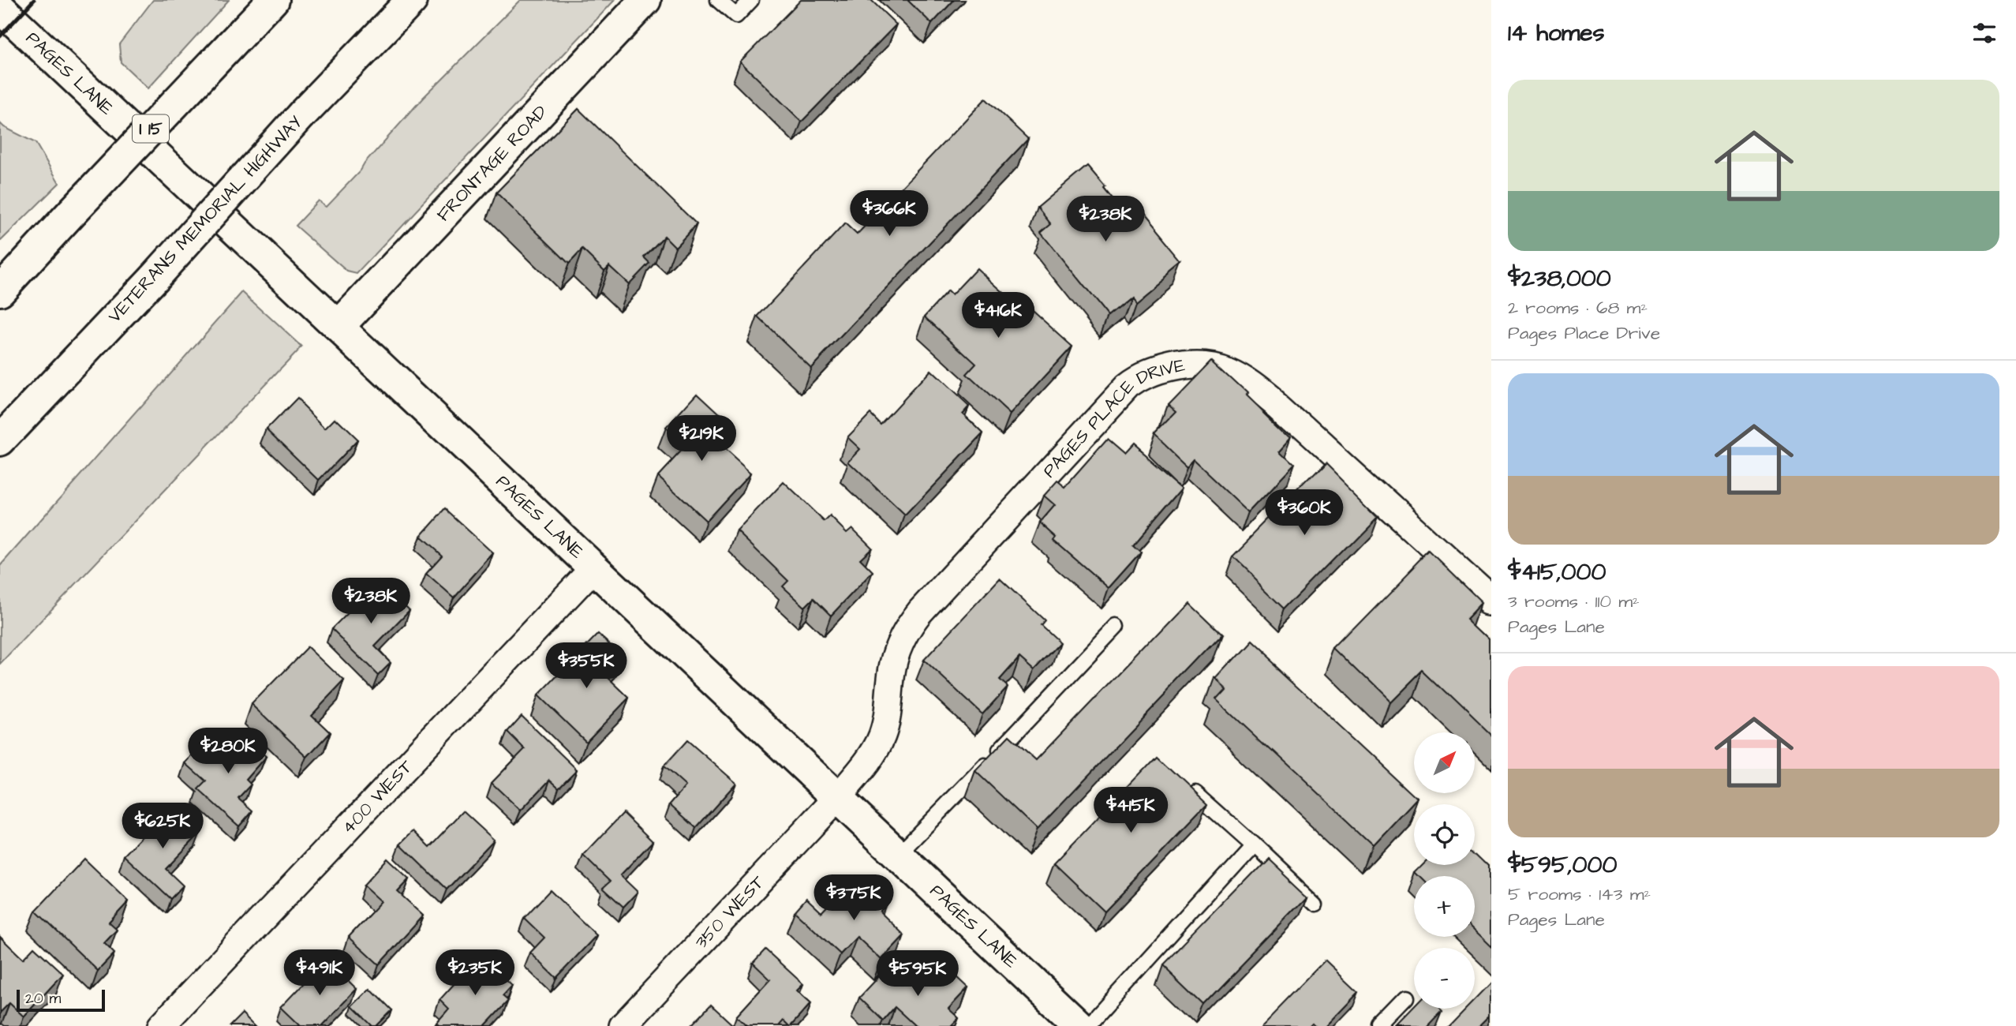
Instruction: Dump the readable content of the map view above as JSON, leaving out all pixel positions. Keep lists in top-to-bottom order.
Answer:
{
  "streets": {
    "main road": [
      "PAGES LANE",
      "I 15",
      "FRONTAGE ROAD",
      "VETERANS MEMORIAL HIGHWAY"
    ],
    "street": ["PAGES PLACE DRIVE", "400 WEST", "350 WEST"]
  },
  "crossings": [
    ["PAGES LANE", "FRONTAGE ROAD"],
    ["PAGES LANE", "PAGES PLACE DRIVE"],
    ["PAGES LANE", "400 WEST"],
    ["PAGES LANE", "350 WEST"],
    ["PAGES PLACE DRIVE", "350 WEST"]
  ],
  "scale_bar": "20 m",
  "north": "top right",
  "page": {
    "heading": "14 homes",
    "list": [
      {
        "name": "$238,000",
        "note": "2 rooms · 68 m² · Pages Place Drive"
      },
      {
        "name": "$415,000",
        "note": "3 rooms · 110 m² · Pages Lane"
      },
      {
        "name": "$595,000",
        "note": "5 rooms · 143 m² · Pages Lane"
      }
    ],
    "price": [
      "$366K",
      "$238K",
      "$416K",
      "$219K",
      "$360K",
      "$238K",
      "$355K",
      "$280K",
      "$415K",
      "$625K",
      "$375K",
      "$491K",
      "$235K",
      "$595K"
    ],
    "map_buttons": ["+", "−"],
    "scale": "20 m"
  }
}
